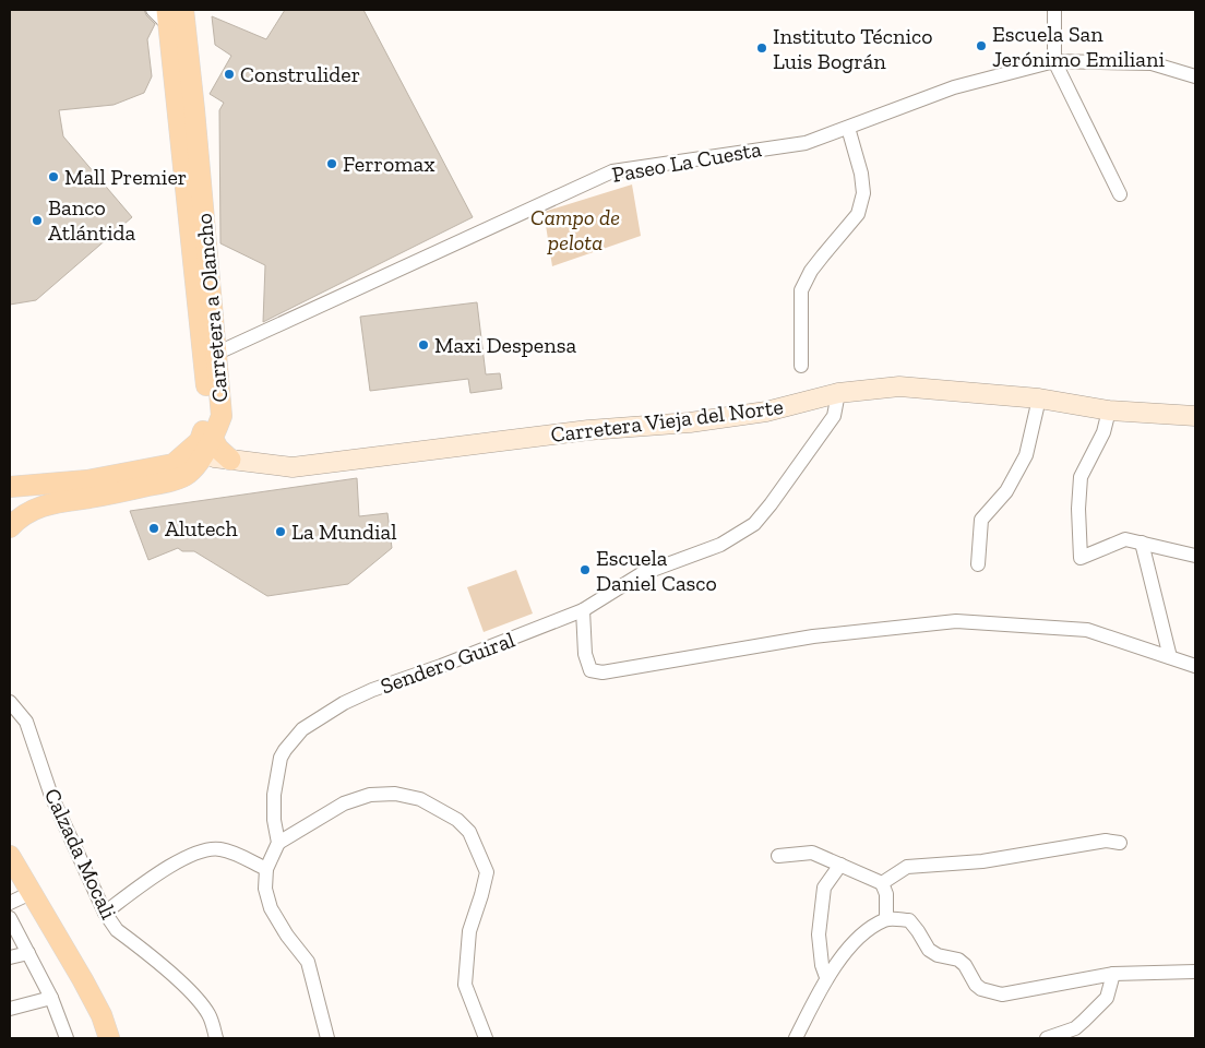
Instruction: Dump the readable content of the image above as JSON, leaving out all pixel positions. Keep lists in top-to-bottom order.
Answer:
{
  "streets": {
    "main road": ["Carretera a Olancho"],
    "street": [
      "Paseo La Cuesta",
      "Carretera Vieja del Norte",
      "Sendero Guiral",
      "Calzada Mocali"
    ]
  },
  "crossings": [
    ["Paseo La Cuesta", "Carretera a Olancho"],
    ["Carretera Vieja del Norte", "Sendero Guiral"]
  ],
  "parks": ["Campo de pelota"],
  "places": [
    "Escuela San Jerónimo Emiliani",
    "Instituto Técnico Luis Bográn",
    "Construlider",
    "Ferromax",
    "Mall Premier",
    "Banco Atlántida",
    "Maxi Despensa",
    "Alutech",
    "La Mundial",
    "Escuela Daniel Casco"
  ]
}
